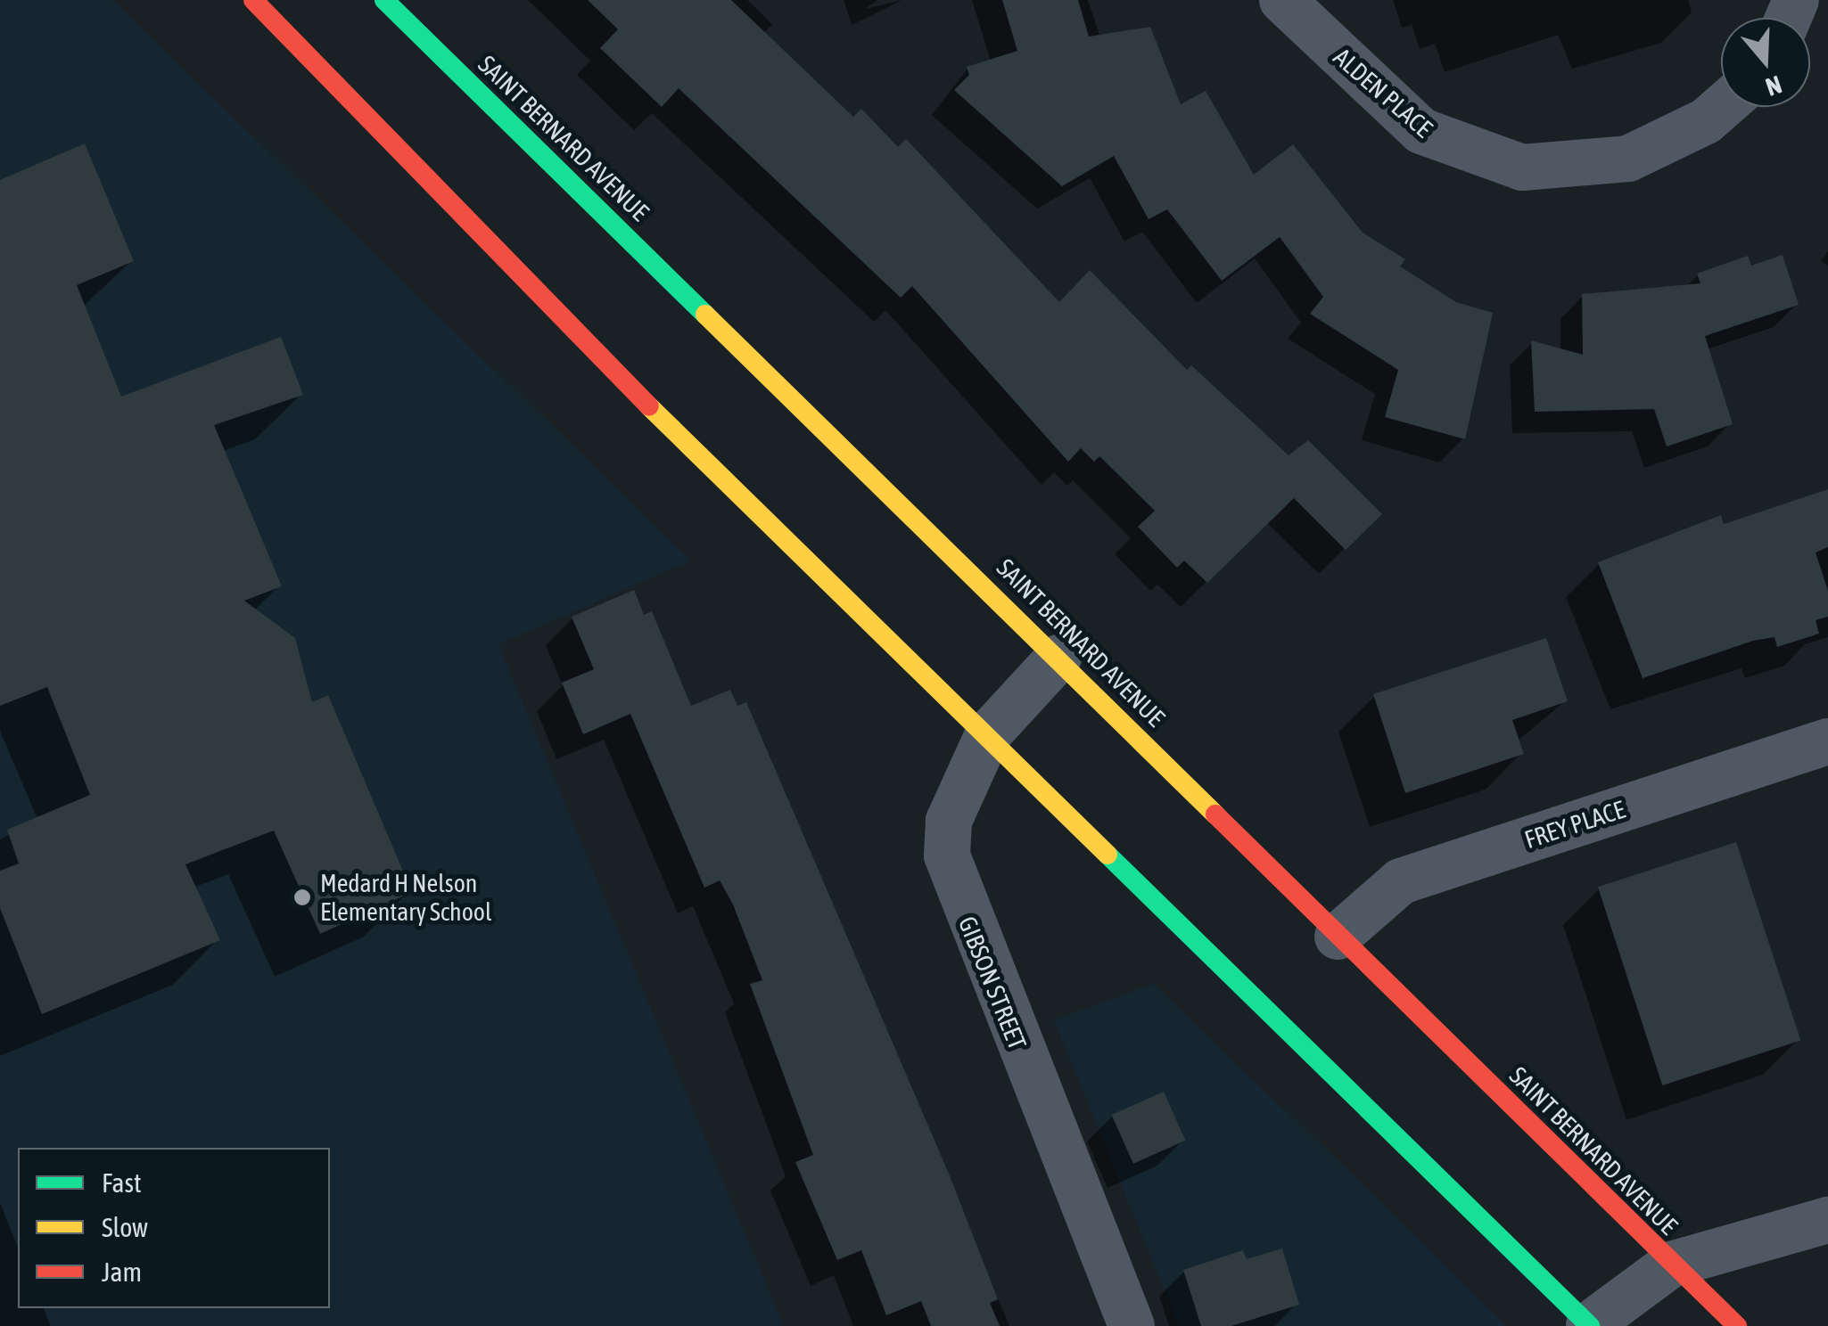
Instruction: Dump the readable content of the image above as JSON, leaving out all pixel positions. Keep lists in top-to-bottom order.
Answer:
{
  "streets": {
    "street": [
      "ALDEN PLACE",
      "SAINT BERNARD AVENUE",
      "FREY PLACE",
      "GIBSON STREET"
    ]
  },
  "crossings": [
    ["SAINT BERNARD AVENUE", "FREY PLACE"],
    ["SAINT BERNARD AVENUE", "GIBSON STREET"]
  ],
  "places": ["Medard H Nelson Elementary School"],
  "legend": ["Fast", "Slow", "Jam"],
  "north": "bottom"
}
